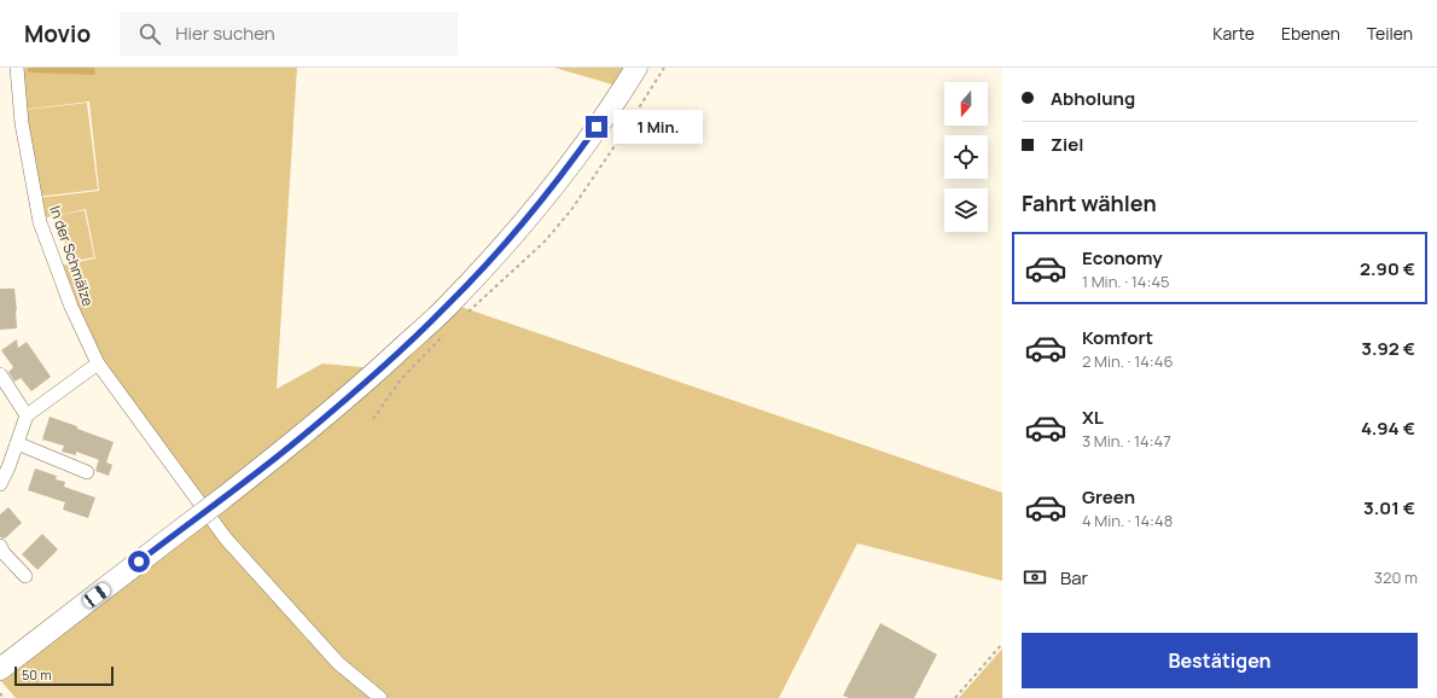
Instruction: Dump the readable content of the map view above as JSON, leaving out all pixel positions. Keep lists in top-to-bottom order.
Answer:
{
  "streets": {
    "street": ["In der Schmälze"]
  },
  "scale_bar": "50 m",
  "north": "bottom",
  "page": {
    "header": "Movio",
    "search": "Hier suchen",
    "nav": ["Karte", "Ebenen", "Teilen"],
    "banner": ["Abholung", "Ziel"],
    "bubble": "1 Min.",
    "heading": "Fahrt wählen",
    "list": [
      {
        "name": "Economy",
        "note": "1 Min. · 14:45",
        "value": "2.90 €"
      },
      {
        "name": "Komfort",
        "note": "2 Min. · 14:46",
        "value": "3.92 €"
      },
      {
        "name": "XL",
        "note": "3 Min. · 14:47",
        "value": "4.94 €"
      },
      {
        "name": "Green",
        "note": "4 Min. · 14:48",
        "value": "3.01 €"
      }
    ],
    "pay": ["Bar", "320 m"],
    "buttons": "Bestätigen",
    "scale": "50 m"
  }
}
